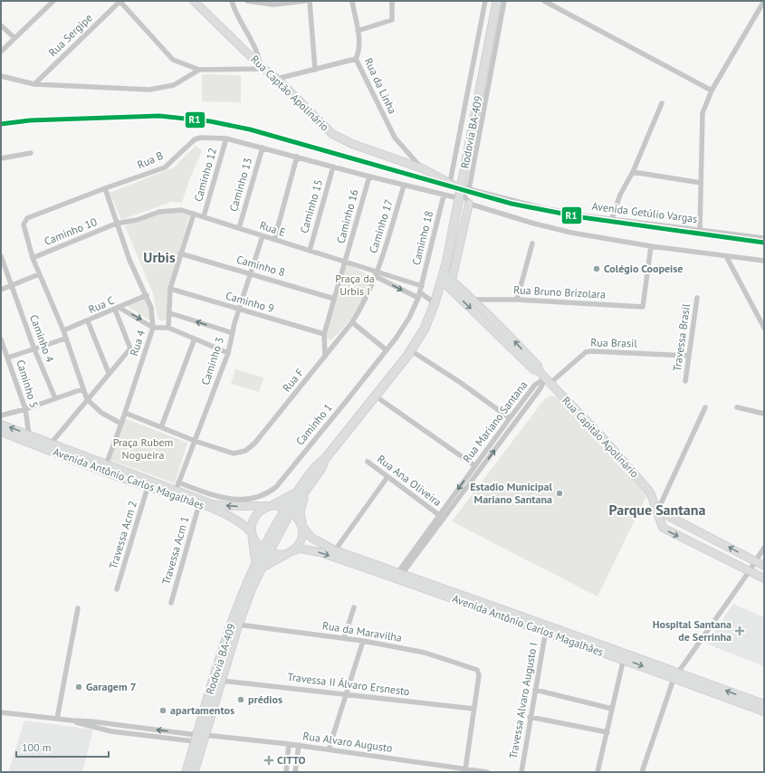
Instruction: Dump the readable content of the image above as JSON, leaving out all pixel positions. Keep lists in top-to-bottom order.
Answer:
{
  "streets": {
    "main road": [
      "Rua Captão Apolinário",
      "Rodovia BA-409",
      "Rua Capitão Apolinário",
      "Avenida Antônio Carlos Magalhães"
    ],
    "street": [
      "Rua Sergipe",
      "Rua da Linha",
      "Rua B",
      "Caminho 12",
      "Caminho 13",
      "Caminho 15",
      "Avenida Getúlio Vargas",
      "Caminho 16",
      "Caminho 17",
      "Rua E",
      "Caminho 10",
      "Caminho 18",
      "Caminho 8",
      "Rua Bruno Brizolara",
      "Caminho 9",
      "Rua C",
      "Travessa Brasil",
      "Caminho 4",
      "Rua 4",
      "Rua Brasil",
      "Caminho 3",
      "Rua F",
      "Caminho 5",
      "Rua Mariano Santana",
      "Caminho 1",
      "Rua Ana Oliveira",
      "Travessa Acm 2",
      "Travessa Acm 1",
      "Rua da Maravilha",
      "Travessa II Álvaro Ersnesto",
      "Travessa Alvaro Augusto I",
      "Rua Alvaro Augusto"
    ]
  },
  "crossings": [
    ["Rua da Linha", "Rua Captão Apolinário"],
    ["Rua Captão Apolinário", "Rodovia BA-409"],
    ["Rua Captão Apolinário", "Avenida Getúlio Vargas"],
    ["Rodovia BA-409", "Rua B"],
    ["Rodovia BA-409", "Avenida Getúlio Vargas"],
    ["Rodovia BA-409", "Rua Capitão Apolinário"],
    ["Rodovia BA-409", "Avenida Antônio Carlos Magalhães"],
    ["Rodovia BA-409", "Rua da Maravilha"],
    ["Rodovia BA-409", "Travessa II Álvaro Ersnesto"],
    ["Rodovia BA-409", "Rua Alvaro Augusto"],
    ["Rua B", "Caminho 12"],
    ["Rua B", "Caminho 13"],
    ["Rua B", "Caminho 15"],
    ["Rua B", "Caminho 16"],
    ["Rua B", "Caminho 17"],
    ["Rua B", "Caminho 10"],
    ["Rua B", "Caminho 18"],
    ["Rua B", "Rua C"],
    ["Rua B", "Rua 4"],
    ["Caminho 12", "Rua E"],
    ["Caminho 13", "Rua E"],
    ["Caminho 15", "Rua E"],
    ["Caminho 16", "Rua E"],
    ["Caminho 16", "Caminho 8"],
    ["Caminho 16", "Caminho 9"],
    ["Caminho 16", "Rua F"],
    ["Caminho 17", "Rua E"],
    ["Caminho 17", "Rua F"],
    ["Rua E", "Caminho 10"],
    ["Rua E", "Caminho 18"],
    ["Rua E", "Rua 4"],
    ["Rua E", "Caminho 3"],
    ["Rua E", "Rua F"],
    ["Rua E", "Caminho 1"],
    ["Caminho 10", "Rua 4"],
    ["Caminho 18", "Caminho 1"],
    ["Caminho 8", "Caminho 3"],
    ["Rua Bruno Brizolara", "Rua Capitão Apolinário"],
    ["Caminho 9", "Caminho 3"],
    ["Rua C", "Rua 4"],
    ["Travessa Brasil", "Rua Brasil"],
    ["Rua 4", "Avenida Antônio Carlos Magalhães"],
    ["Rua Brasil", "Rua Mariano Santana"],
    ["Rua Brasil", "Rua Capitão Apolinário"],
    ["Caminho 3", "Rua F"],
    ["Caminho 3", "Caminho 1"],
    ["Caminho 3", "Avenida Antônio Carlos Magalhães"],
    ["Caminho 5", "Avenida Antônio Carlos Magalhães"],
    ["Rua Mariano Santana", "Rua Capitão Apolinário"],
    ["Rua Mariano Santana", "Avenida Antônio Carlos Magalhães"],
    ["Rua Mariano Santana", "Rua Ana Oliveira"],
    ["Caminho 1", "Avenida Antônio Carlos Magalhães"],
    ["Avenida Antônio Carlos Magalhães", "Travessa Acm 2"],
    ["Avenida Antônio Carlos Magalhães", "Travessa Acm 1"],
    ["Avenida Antônio Carlos Magalhães", "Travessa Alvaro Augusto I"],
    ["Rua da Maravilha", "Travessa II Álvaro Ersnesto"]
  ],
  "districts": ["Urbis", "Parque Santana"],
  "parks": ["Praça da Urbis I", "Praça Rubem Nogueira"],
  "places": {
    "other": [
      "Colégio Coopeise",
      "Estadio Municipal Mariano Santana",
      "Garagem 7",
      "prédios",
      "apartamentos"
    ],
    "health": ["Hospital Santana de Serrinha", "CITTO"]
  },
  "lines": ["transit line R1"],
  "scale_bar": "100 m"
}
